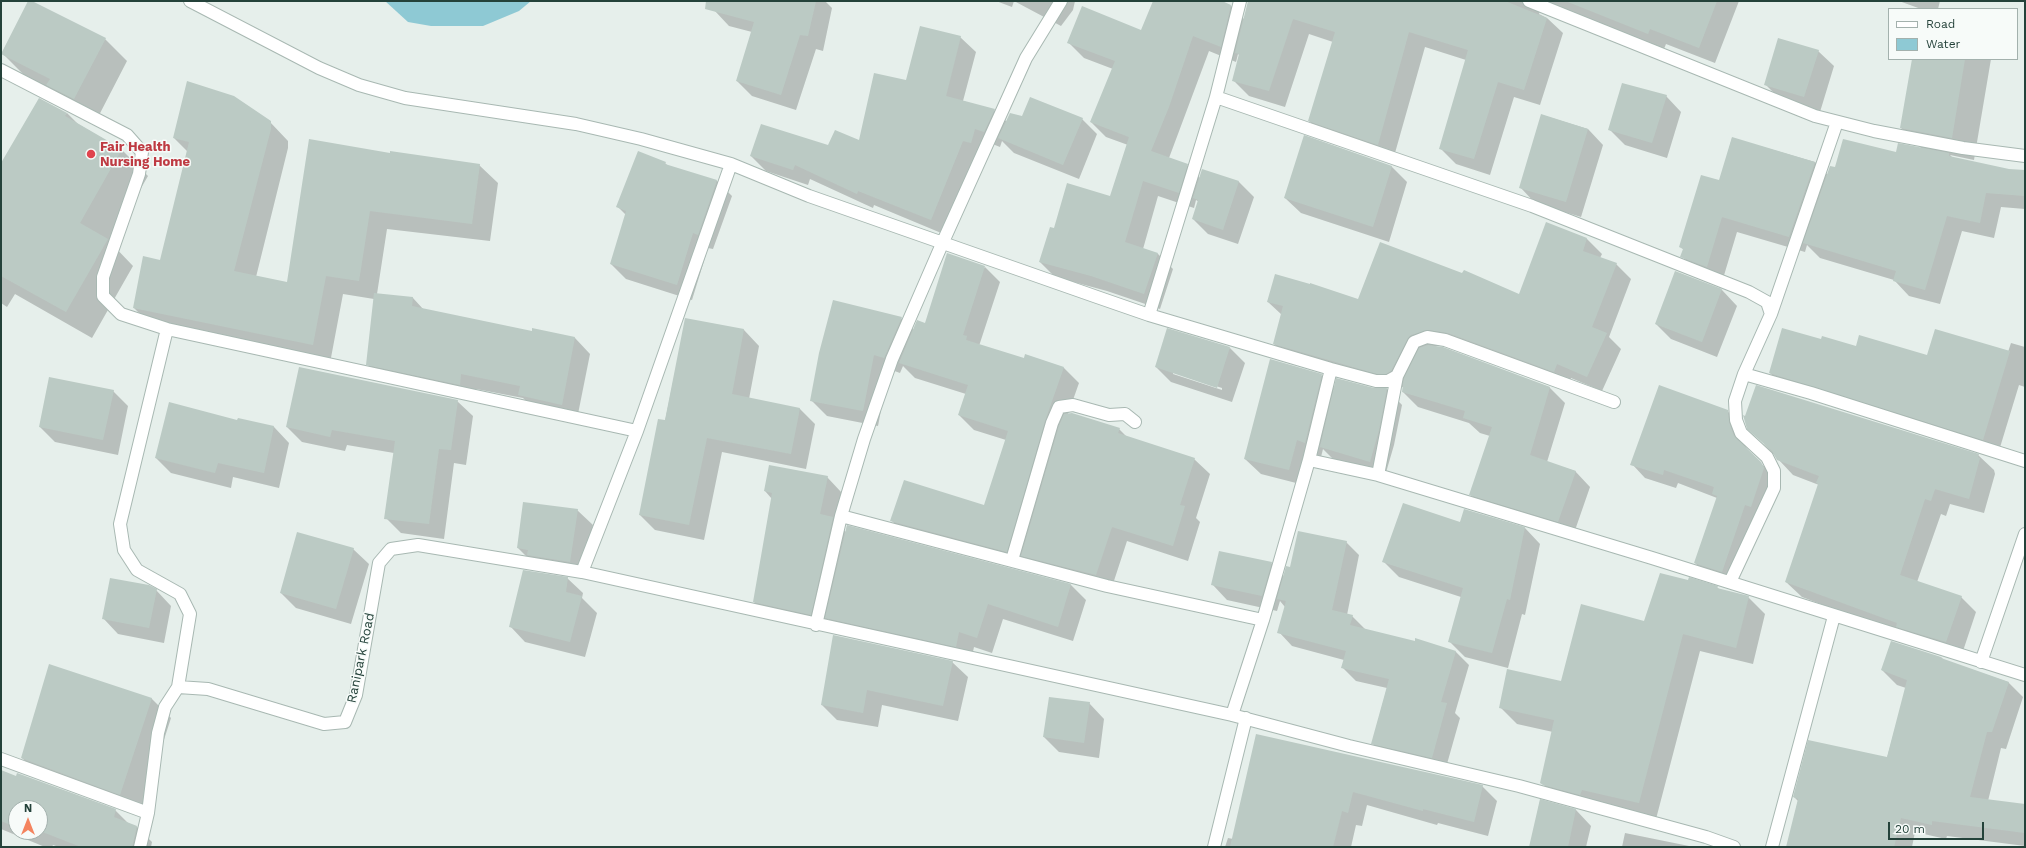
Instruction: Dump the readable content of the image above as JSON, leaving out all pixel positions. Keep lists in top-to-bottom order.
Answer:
{
  "streets": {
    "street": ["Ranipark Road"]
  },
  "places": ["Fair Health Nursing Home"],
  "legend": ["Road", "Water"],
  "scale_bar": "20 m",
  "north": "top"
}
